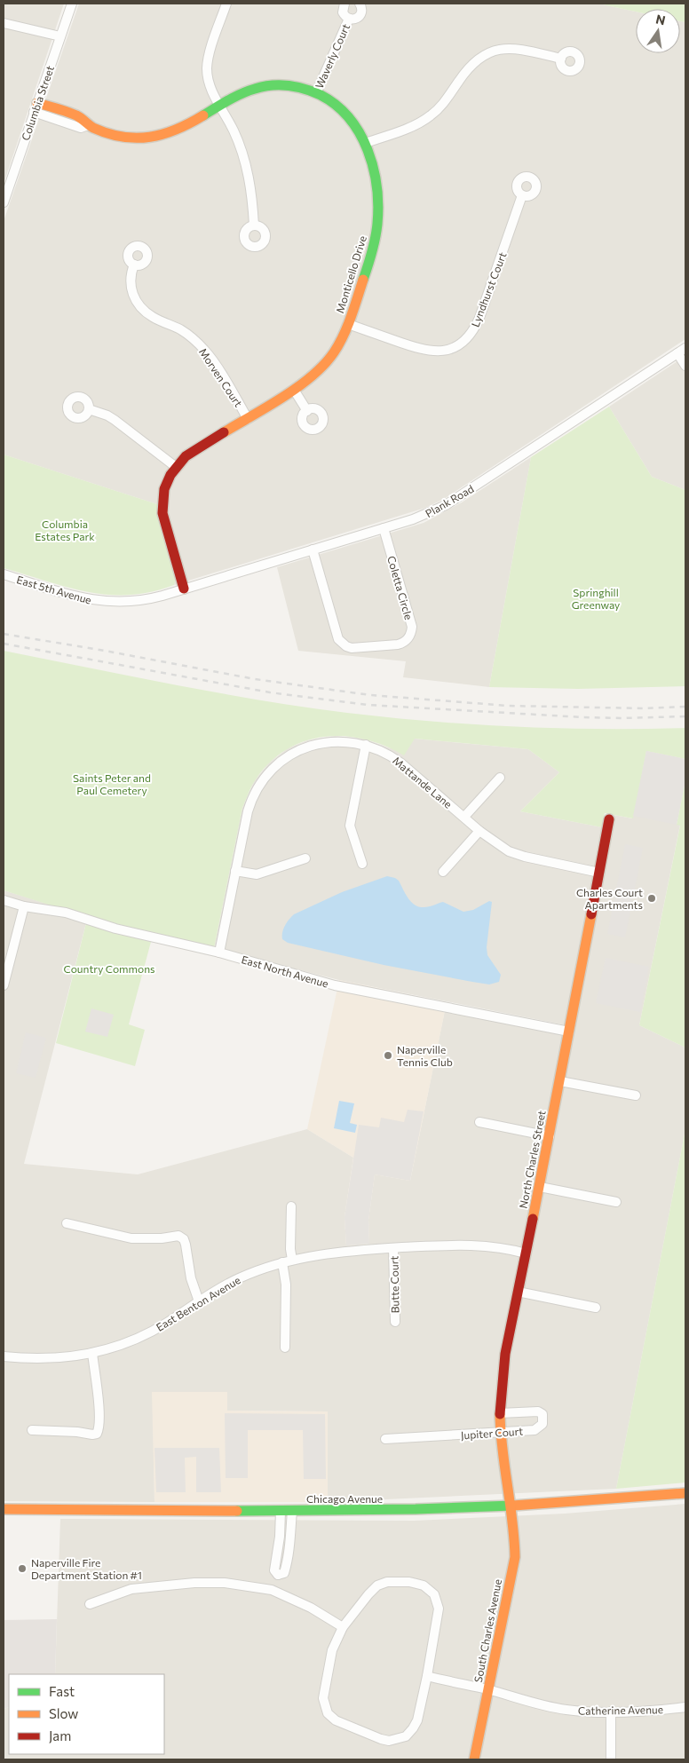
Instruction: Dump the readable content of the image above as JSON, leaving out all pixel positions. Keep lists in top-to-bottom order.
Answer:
{
  "streets": {
    "street": [
      "Waverly Court",
      "Columbia Street",
      "Monticello Drive",
      "Lyndhurst Court",
      "Morven Court",
      "Plank Road",
      "Coletta Circle",
      "East 5th Avenue",
      "Mattande Lane",
      "East North Avenue",
      "North Charles Street",
      "Butte Court",
      "East Benton Avenue",
      "Jupiter Court",
      "Chicago Avenue",
      "South Charles Avenue",
      "Catherine Avenue"
    ]
  },
  "crossings": [
    ["Waverly Court", "Monticello Drive"],
    ["Columbia Street", "Monticello Drive"],
    ["Monticello Drive", "Lyndhurst Court"],
    ["Monticello Drive", "Morven Court"],
    ["Monticello Drive", "Plank Road"],
    ["Monticello Drive", "East 5th Avenue"],
    ["Plank Road", "Coletta Circle"],
    ["Plank Road", "East 5th Avenue"],
    ["Mattande Lane", "East North Avenue"],
    ["Mattande Lane", "North Charles Street"],
    ["East North Avenue", "North Charles Street"],
    ["North Charles Street", "East Benton Avenue"],
    ["North Charles Street", "Jupiter Court"],
    ["North Charles Street", "Chicago Avenue"],
    ["North Charles Street", "South Charles Avenue"],
    ["Butte Court", "East Benton Avenue"],
    ["Chicago Avenue", "South Charles Avenue"],
    ["South Charles Avenue", "Catherine Avenue"]
  ],
  "parks": [
    "Columbia Estates Park",
    "Springhill Greenway",
    "Saints Peter and Paul Cemetery",
    "Country Commons"
  ],
  "places": ["Charles Court Apartments", "Naperville Tennis Club", "Naperville Fire Department Station #1"],
  "legend": ["Fast", "Slow", "Jam"],
  "north": "top"
}
